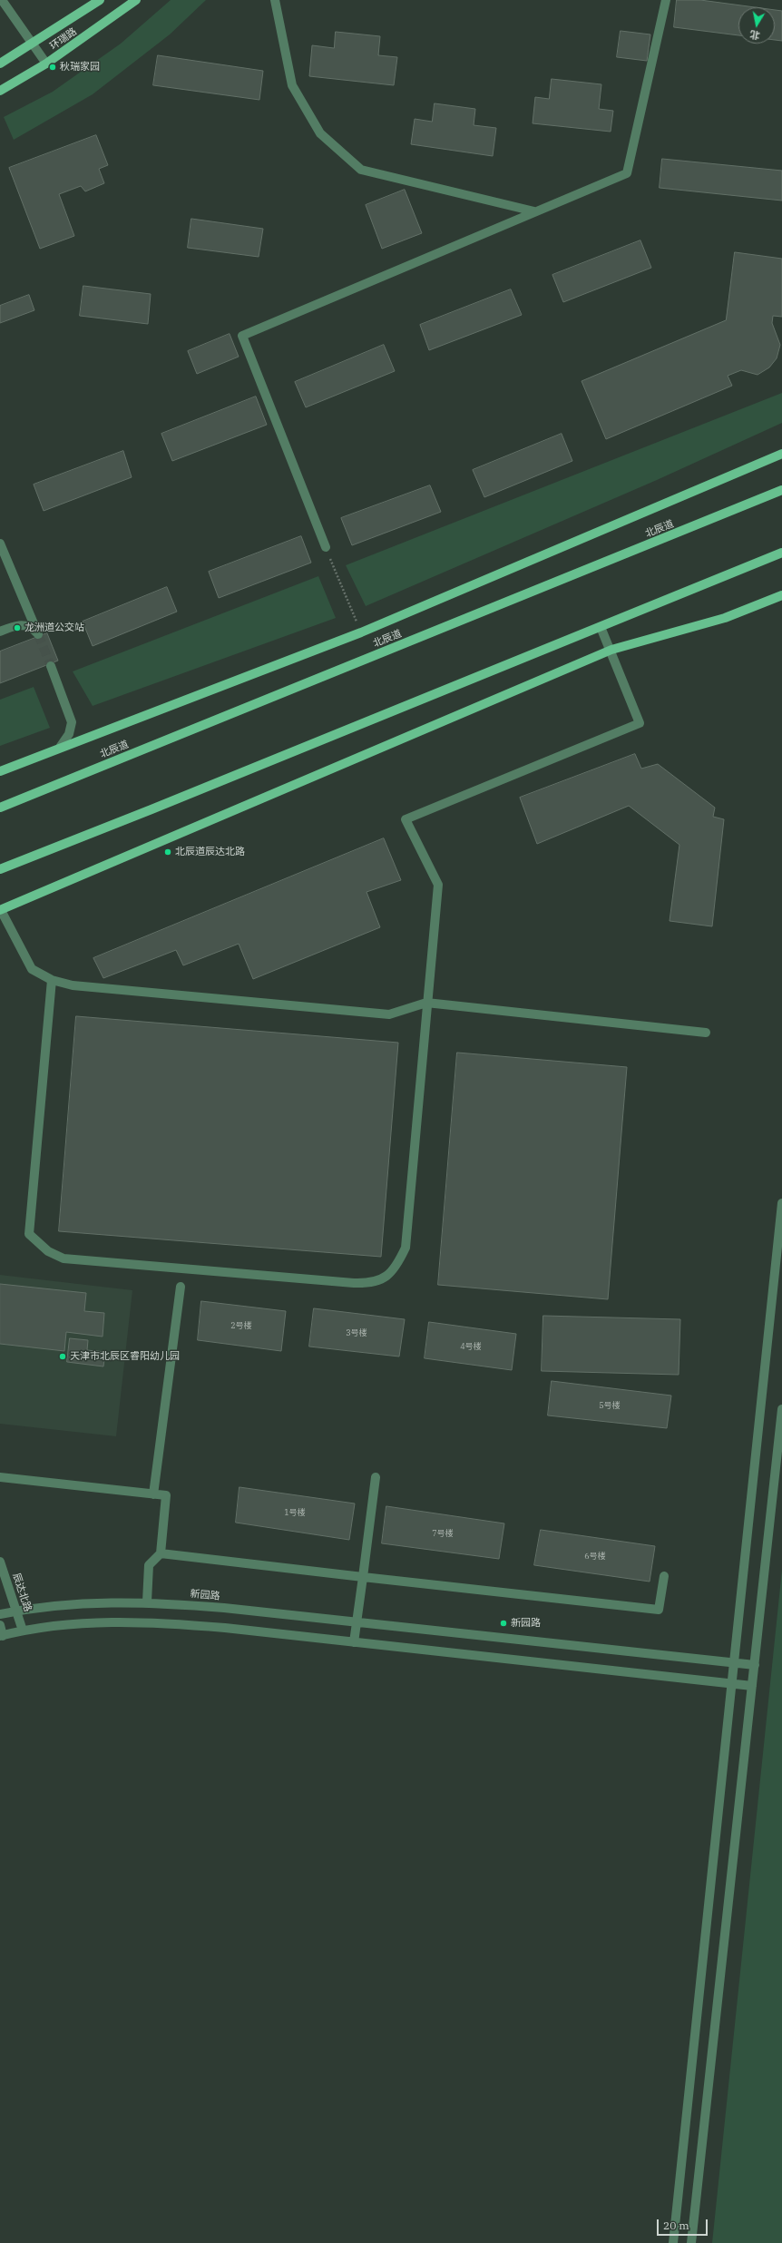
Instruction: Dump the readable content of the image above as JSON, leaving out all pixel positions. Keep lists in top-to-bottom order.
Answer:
{
  "streets": {
    "main road": ["环瑞路", "北辰道"],
    "street": ["辰达北路", "新园路"]
  },
  "crossings": [
    ["辰达北路", "新园路"]
  ],
  "places": [
    "秋瑞家园",
    "龙洲道公交站",
    "北辰道辰达北路",
    "天津市北辰区睿阳幼儿园",
    "新园路"
  ],
  "house_numbers": [
    "2号楼",
    "3号楼",
    "4号楼",
    "5号楼",
    "1号楼",
    "7号楼",
    "6号楼"
  ],
  "scale_bar": "20 m",
  "north": "bottom"
}
